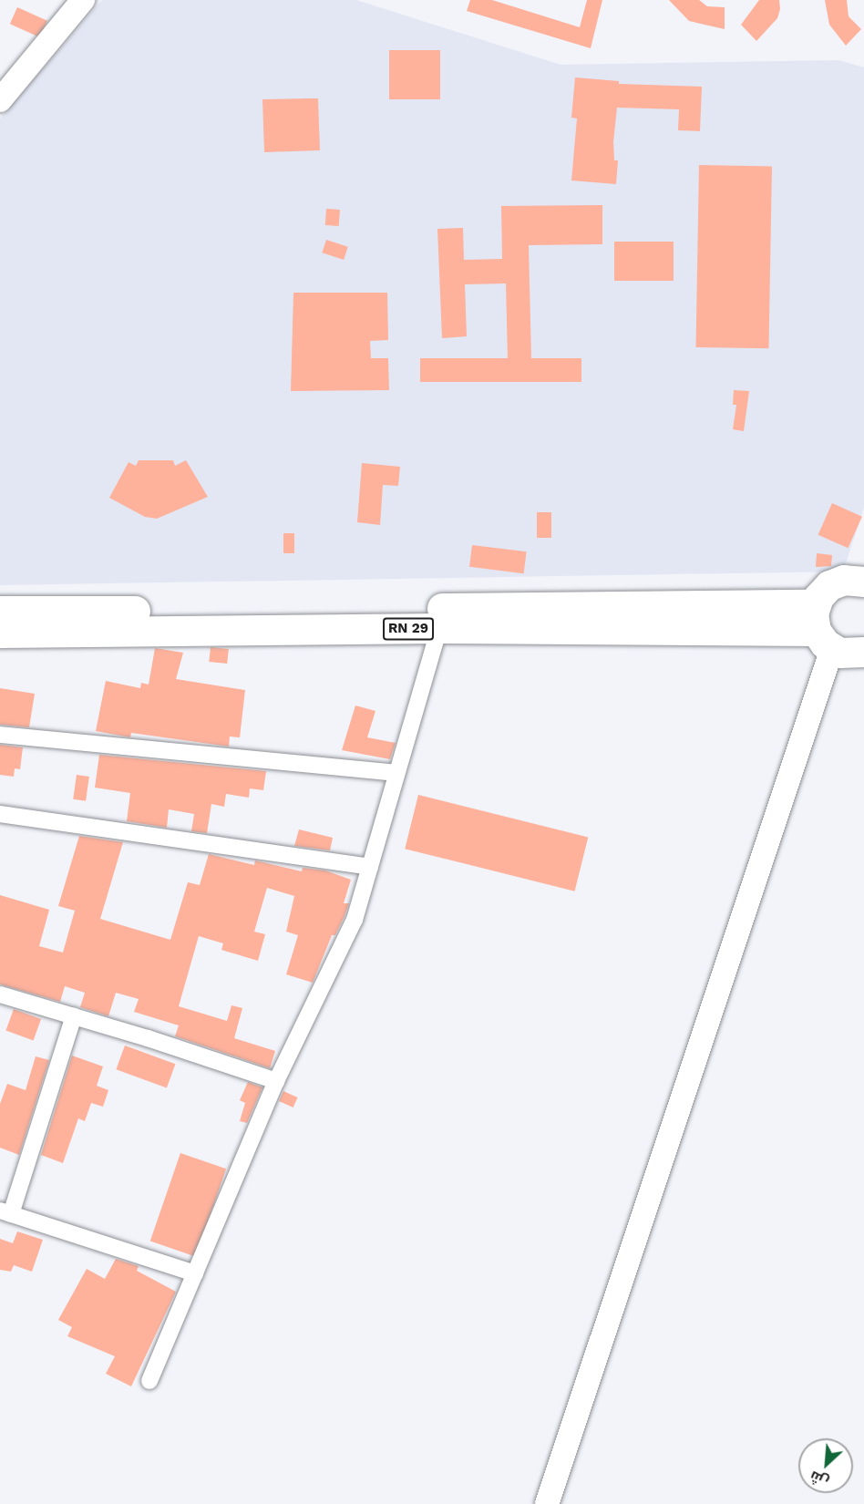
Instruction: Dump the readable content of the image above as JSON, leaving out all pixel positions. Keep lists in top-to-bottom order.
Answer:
{
  "streets": {
    "highway": ["RN 29"]
  },
  "north": "bottom left"
}
